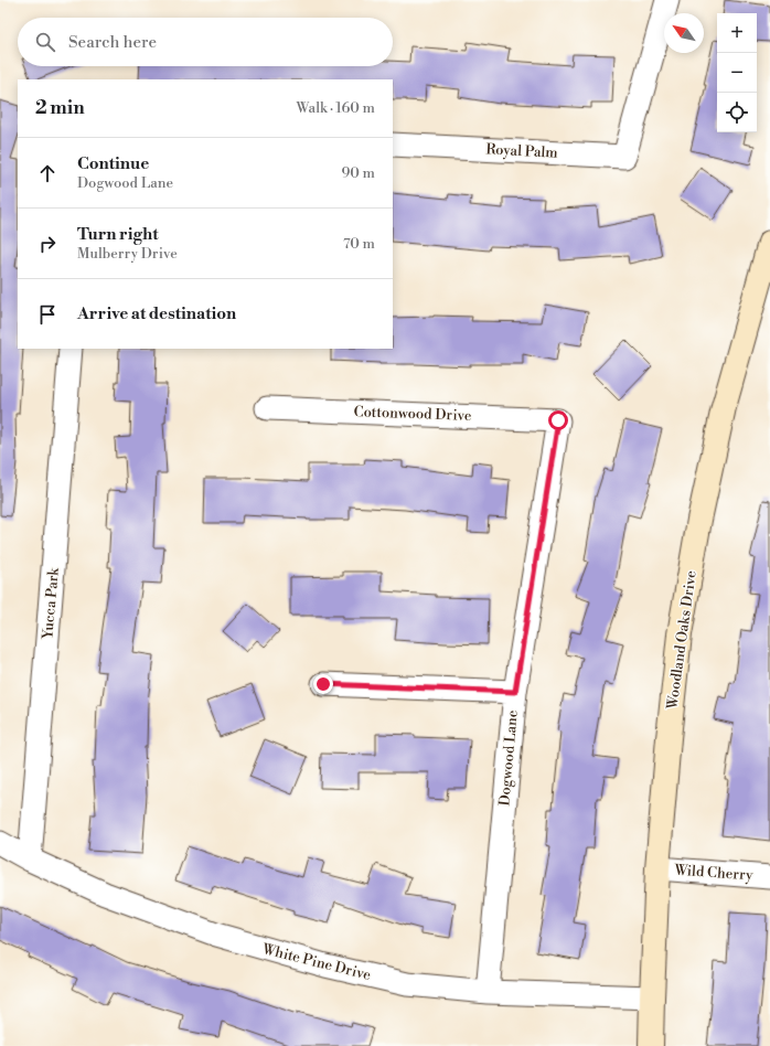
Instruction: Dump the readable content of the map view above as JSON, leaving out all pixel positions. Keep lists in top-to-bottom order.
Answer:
{
  "streets": {
    "street": [
      "Royal Palm",
      "Cottonwood Drive",
      "Yucca Park",
      "Woodland Oaks Drive",
      "Dogwood Lane",
      "Wild Cherry",
      "White Pine Drive"
    ]
  },
  "crossings": [
    ["Cottonwood Drive", "Dogwood Lane"],
    ["Yucca Park", "White Pine Drive"],
    ["Woodland Oaks Drive", "Wild Cherry"],
    ["Woodland Oaks Drive", "White Pine Drive"],
    ["Dogwood Lane", "White Pine Drive"]
  ],
  "north": "top left",
  "page": {
    "map_buttons": ["+", "−"],
    "search": "Search here",
    "heading": ["2 min", "Walk · 160 m"],
    "list": [
      ["Continue", "Dogwood Lane", "90 m"],
      ["Turn right", "Mulberry Drive", "70 m"],
      "Arrive at destination"
    ]
  }
}
